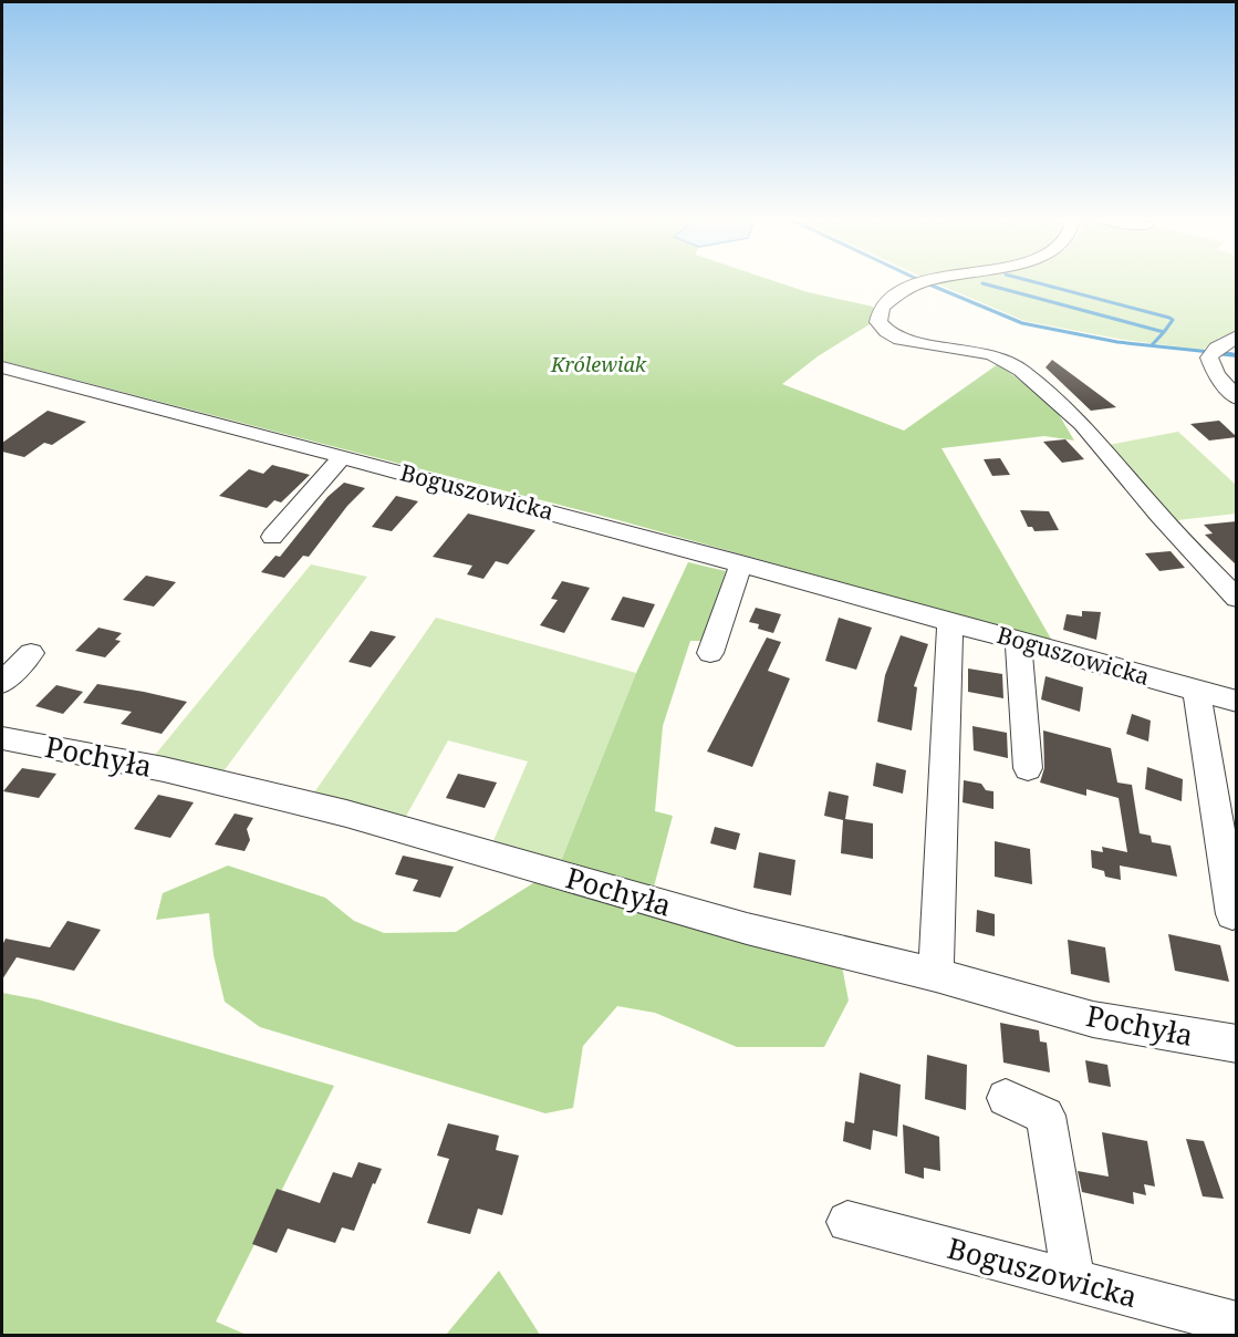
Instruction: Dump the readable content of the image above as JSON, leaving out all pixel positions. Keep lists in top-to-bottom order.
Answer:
{
  "streets": {
    "street": ["Boguszowicka", "Pochyła"]
  },
  "parks": ["Królewiak"]
}
